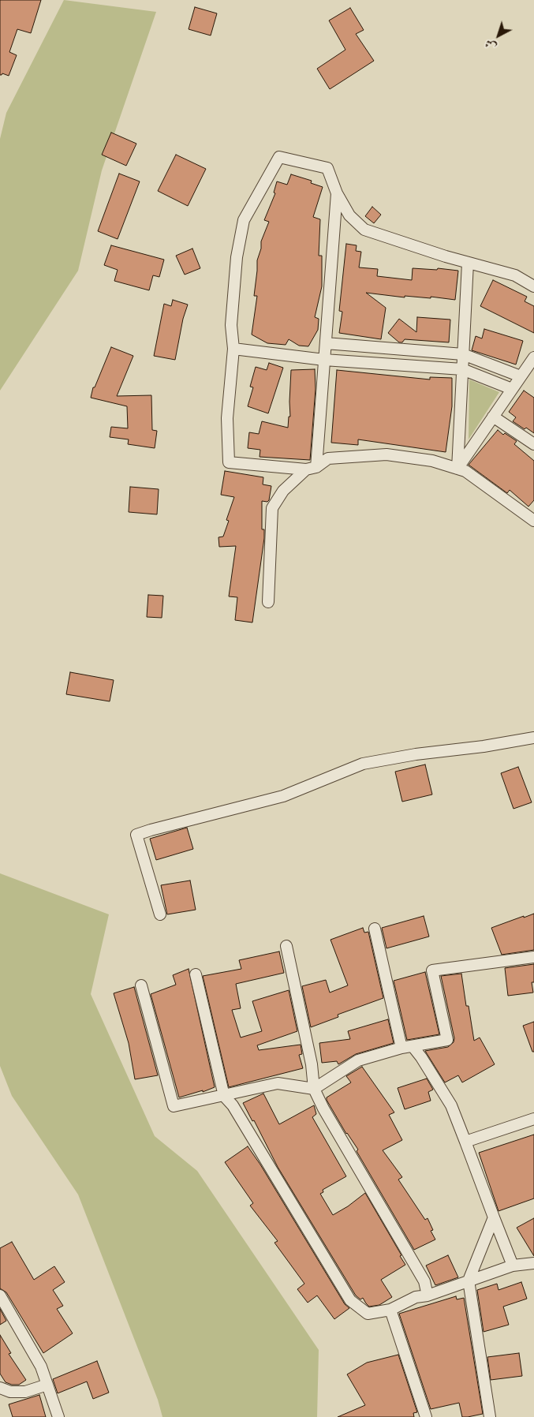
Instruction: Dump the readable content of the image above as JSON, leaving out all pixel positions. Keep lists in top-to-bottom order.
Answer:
{
  "north": "bottom left"
}
